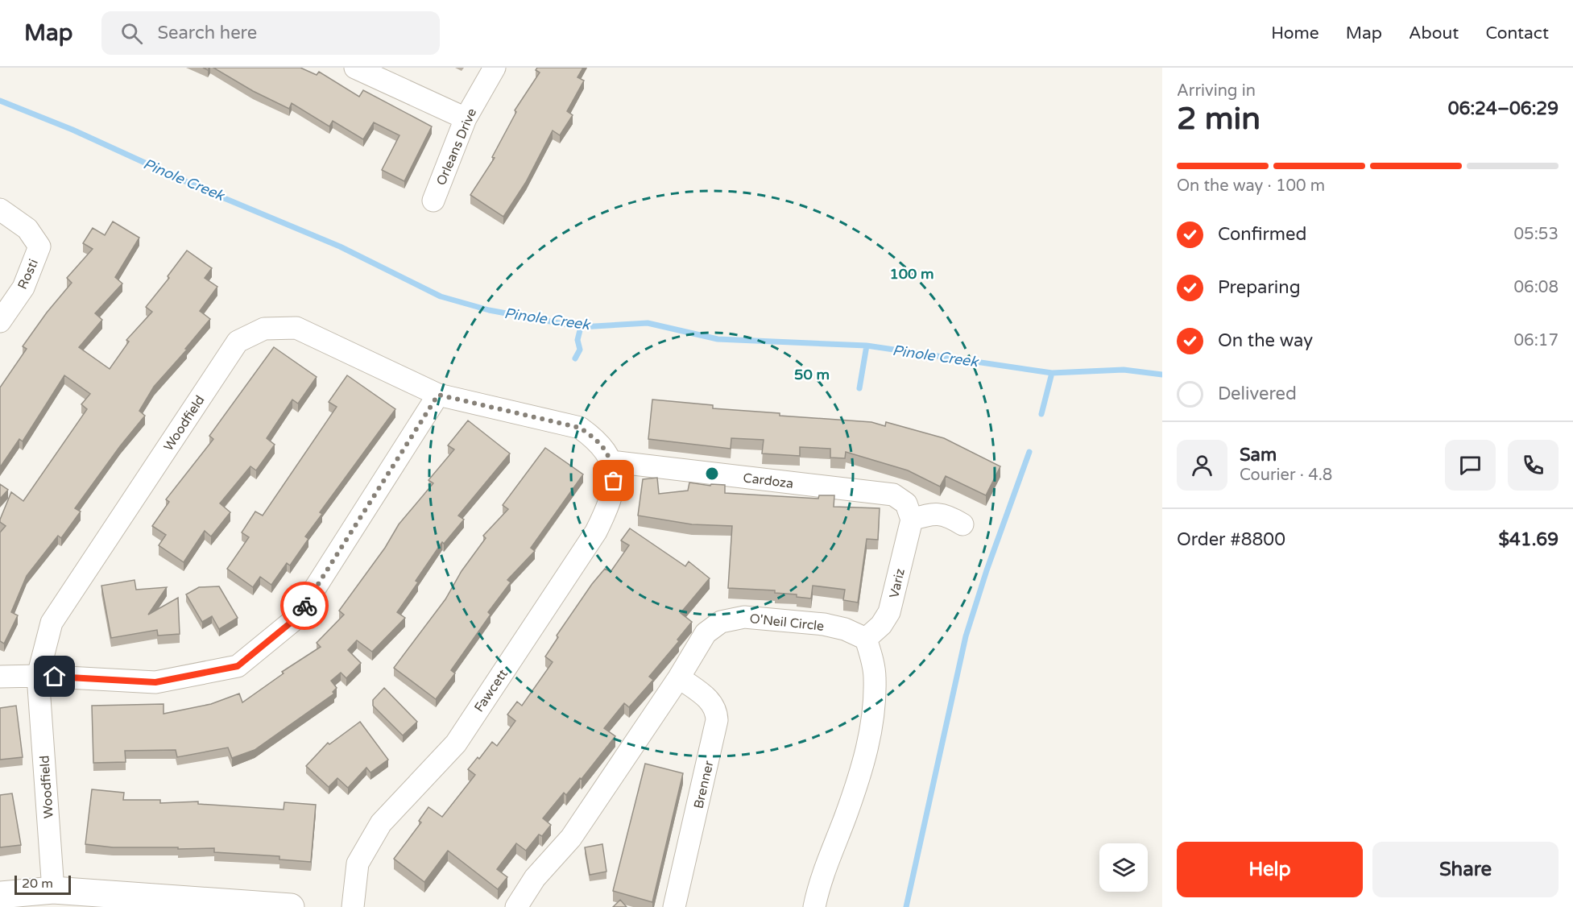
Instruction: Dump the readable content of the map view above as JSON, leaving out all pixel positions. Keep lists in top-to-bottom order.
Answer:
{
  "streets": {
    "street": [
      "Orleans Drive",
      "Rosti",
      "Woodfield",
      "Cardoza",
      "Variz",
      "O'Neil Circle",
      "Fawcett",
      "Brenner"
    ]
  },
  "crossings": [
    ["Woodfield", "Cardoza"],
    ["Woodfield", "Fawcett"],
    ["Cardoza", "Variz"],
    ["Cardoza", "Fawcett"],
    ["Variz", "O'Neil Circle"],
    ["O'Neil Circle", "Brenner"]
  ],
  "water": ["Pinole Creek"],
  "scale_bar": "20 m",
  "page": {
    "header": "Map",
    "search": "Search here",
    "nav": [
      "Home",
      "Map",
      "About",
      "Contact"
    ],
    "heading": ["2 min", "Arriving in", "06:24–06:29"],
    "panel": [
      "Sam",
      "Courier · 4.8",
      "Order #8800",
      "$41.69"
    ],
    "bar": "On the way · 100 m",
    "list": [
      ["Confirmed", "05:53"],
      ["Preparing", "06:08"],
      ["On the way", "06:17"],
      "Delivered"
    ],
    "buttons": ["Help", "Share"],
    "scale": "20 m"
  },
  "rings": ["100 m", "50 m"]
}
